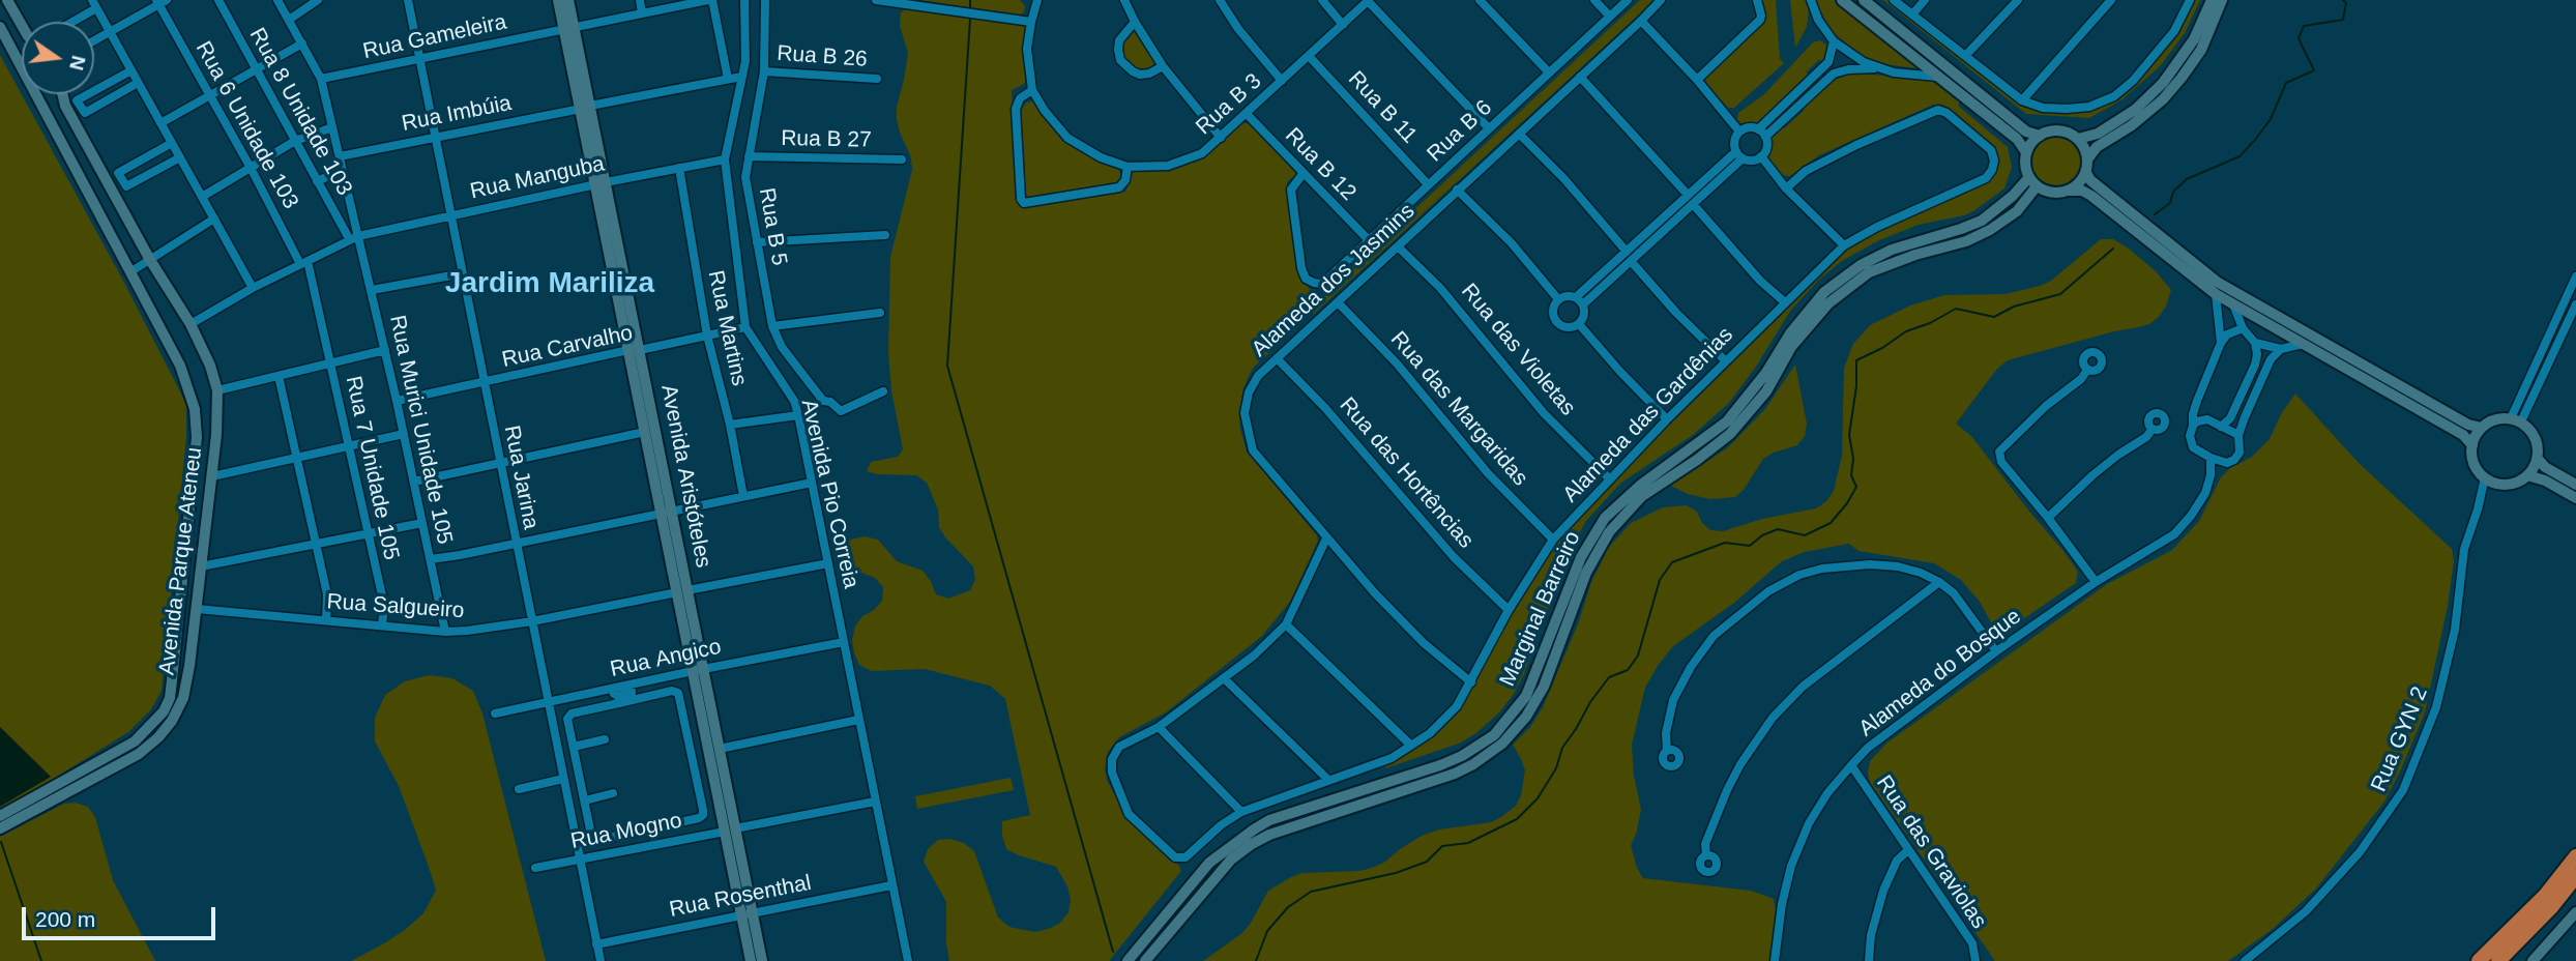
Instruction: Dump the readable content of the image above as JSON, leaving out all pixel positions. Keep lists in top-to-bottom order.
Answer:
{
  "streets": {
    "street": [
      "Rua Gameleira",
      "Rua B 26",
      "Rua B 3",
      "Rua B 11",
      "Rua 8 Unidade 103",
      "Rua Imbúia",
      "Rua 6 Unidade 103",
      "Rua B 6",
      "Rua B 27",
      "Rua B 12",
      "Rua Manguba",
      "Rua B 5",
      "Alameda dos Jasmins",
      "Rua Martins",
      "Rua Carvalho",
      "Rua das Violetas",
      "Rua das Margaridas",
      "Alameda das Gardênias",
      "Rua Murici Unidade 105",
      "Rua 7 Unidade 105",
      "Rua das Hortências",
      "Avenida Aristóteles",
      "Rua Jarina",
      "Avenida Pio Correia",
      "Avenida Parque Ateneu",
      "Rua Salgueiro",
      "Marginal Barreiro",
      "Rua Angico",
      "Alameda do Bosque",
      "Rua GYN 2",
      "Rua Mogno",
      "Rua das Graviolas",
      "Rua Rosenthal"
    ]
  },
  "crossings": [
    ["Rua Gameleira", "Avenida Aristóteles"],
    ["Rua Gameleira", "Rua Jarina"],
    ["Rua B 26", "Rua B 5"],
    ["Rua B 3", "Rua B 11"],
    ["Rua B 3", "Rua B 12"],
    ["Rua B 11", "Rua B 6"],
    ["Rua 8 Unidade 103", "Rua Manguba"],
    ["Rua 8 Unidade 103", "Rua Murici Unidade 105"],
    ["Rua Imbúia", "Avenida Aristóteles"],
    ["Rua Imbúia", "Rua Jarina"],
    ["Rua Imbúia", "Avenida Pio Correia"],
    ["Rua 6 Unidade 103", "Rua Manguba"],
    ["Rua 6 Unidade 103", "Rua 7 Unidade 105"],
    ["Rua B 6", "Rua B 12"],
    ["Rua B 27", "Rua B 5"],
    ["Rua Manguba", "Rua Martins"],
    ["Rua Manguba", "Rua Murici Unidade 105"],
    ["Rua Manguba", "Avenida Aristóteles"],
    ["Rua Manguba", "Rua Jarina"],
    ["Rua Manguba", "Avenida Pio Correia"],
    ["Rua Manguba", "Avenida Parque Ateneu"],
    ["Alameda dos Jasmins", "Rua das Violetas"],
    ["Alameda dos Jasmins", "Rua das Margaridas"],
    ["Alameda dos Jasmins", "Alameda das Gardênias"],
    ["Alameda dos Jasmins", "Rua das Hortências"],
    ["Rua Martins", "Rua Carvalho"],
    ["Rua Carvalho", "Rua Murici Unidade 105"],
    ["Rua Carvalho", "Avenida Aristóteles"],
    ["Rua Carvalho", "Rua Jarina"],
    ["Rua Carvalho", "Avenida Pio Correia"],
    ["Rua das Violetas", "Alameda das Gardênias"],
    ["Rua das Margaridas", "Alameda das Gardênias"],
    ["Alameda das Gardênias", "Rua das Hortências"],
    ["Rua Murici Unidade 105", "Rua Salgueiro"],
    ["Rua 7 Unidade 105", "Rua Salgueiro"],
    ["Avenida Aristóteles", "Rua Salgueiro"],
    ["Avenida Aristóteles", "Rua Angico"],
    ["Avenida Aristóteles", "Rua Mogno"],
    ["Avenida Aristóteles", "Rua Rosenthal"],
    ["Rua Jarina", "Rua Salgueiro"],
    ["Rua Jarina", "Rua Angico"],
    ["Rua Jarina", "Rua Mogno"],
    ["Rua Jarina", "Rua Rosenthal"],
    ["Avenida Pio Correia", "Rua Salgueiro"],
    ["Avenida Pio Correia", "Rua Angico"],
    ["Avenida Pio Correia", "Rua Mogno"],
    ["Avenida Pio Correia", "Rua Rosenthal"],
    ["Avenida Parque Ateneu", "Rua Salgueiro"],
    ["Alameda do Bosque", "Rua das Graviolas"]
  ],
  "districts": ["Jardim Mariliza"],
  "scale_bar": "200 m",
  "north": "right"
}
